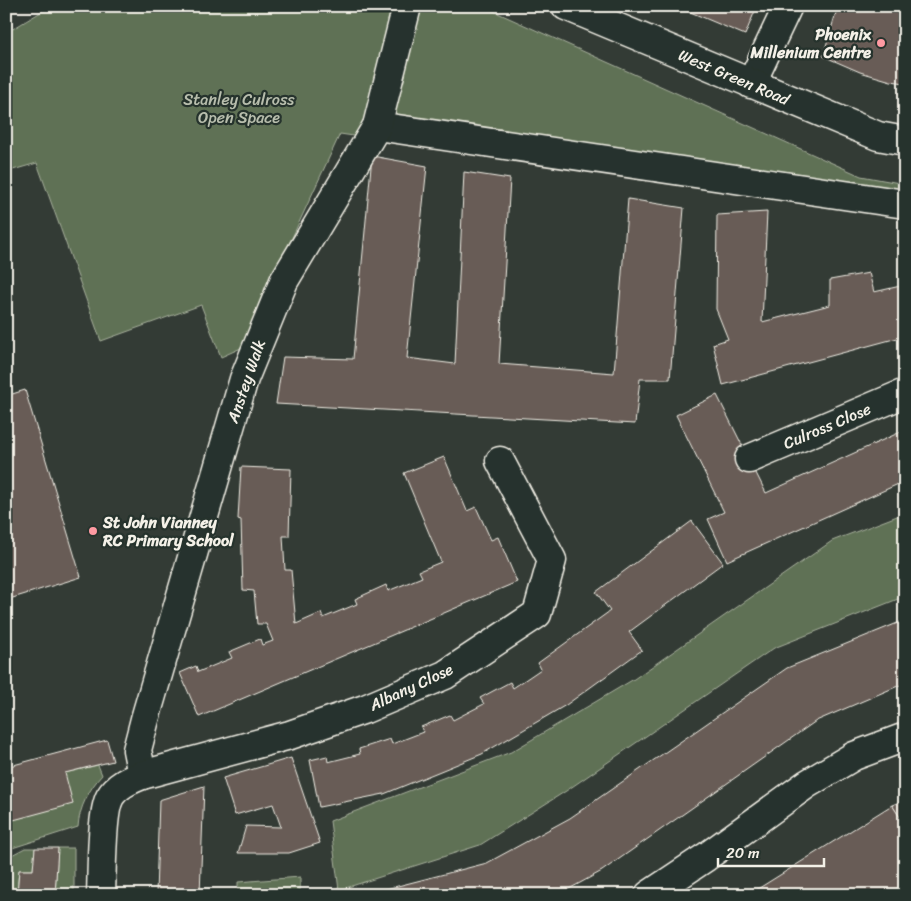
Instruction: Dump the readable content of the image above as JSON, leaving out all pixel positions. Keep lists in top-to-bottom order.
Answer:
{
  "streets": {
    "street": [
      "West Green Road",
      "Anstey Walk",
      "Culross Close",
      "Albany Close"
    ]
  },
  "crossings": [
    ["Anstey Walk", "Albany Close"]
  ],
  "parks": ["Stanley Culross Open Space"],
  "places": ["Phoenix Millenium Centre", "St John Vianney RC Primary School"],
  "scale_bar": "20 m"
}
